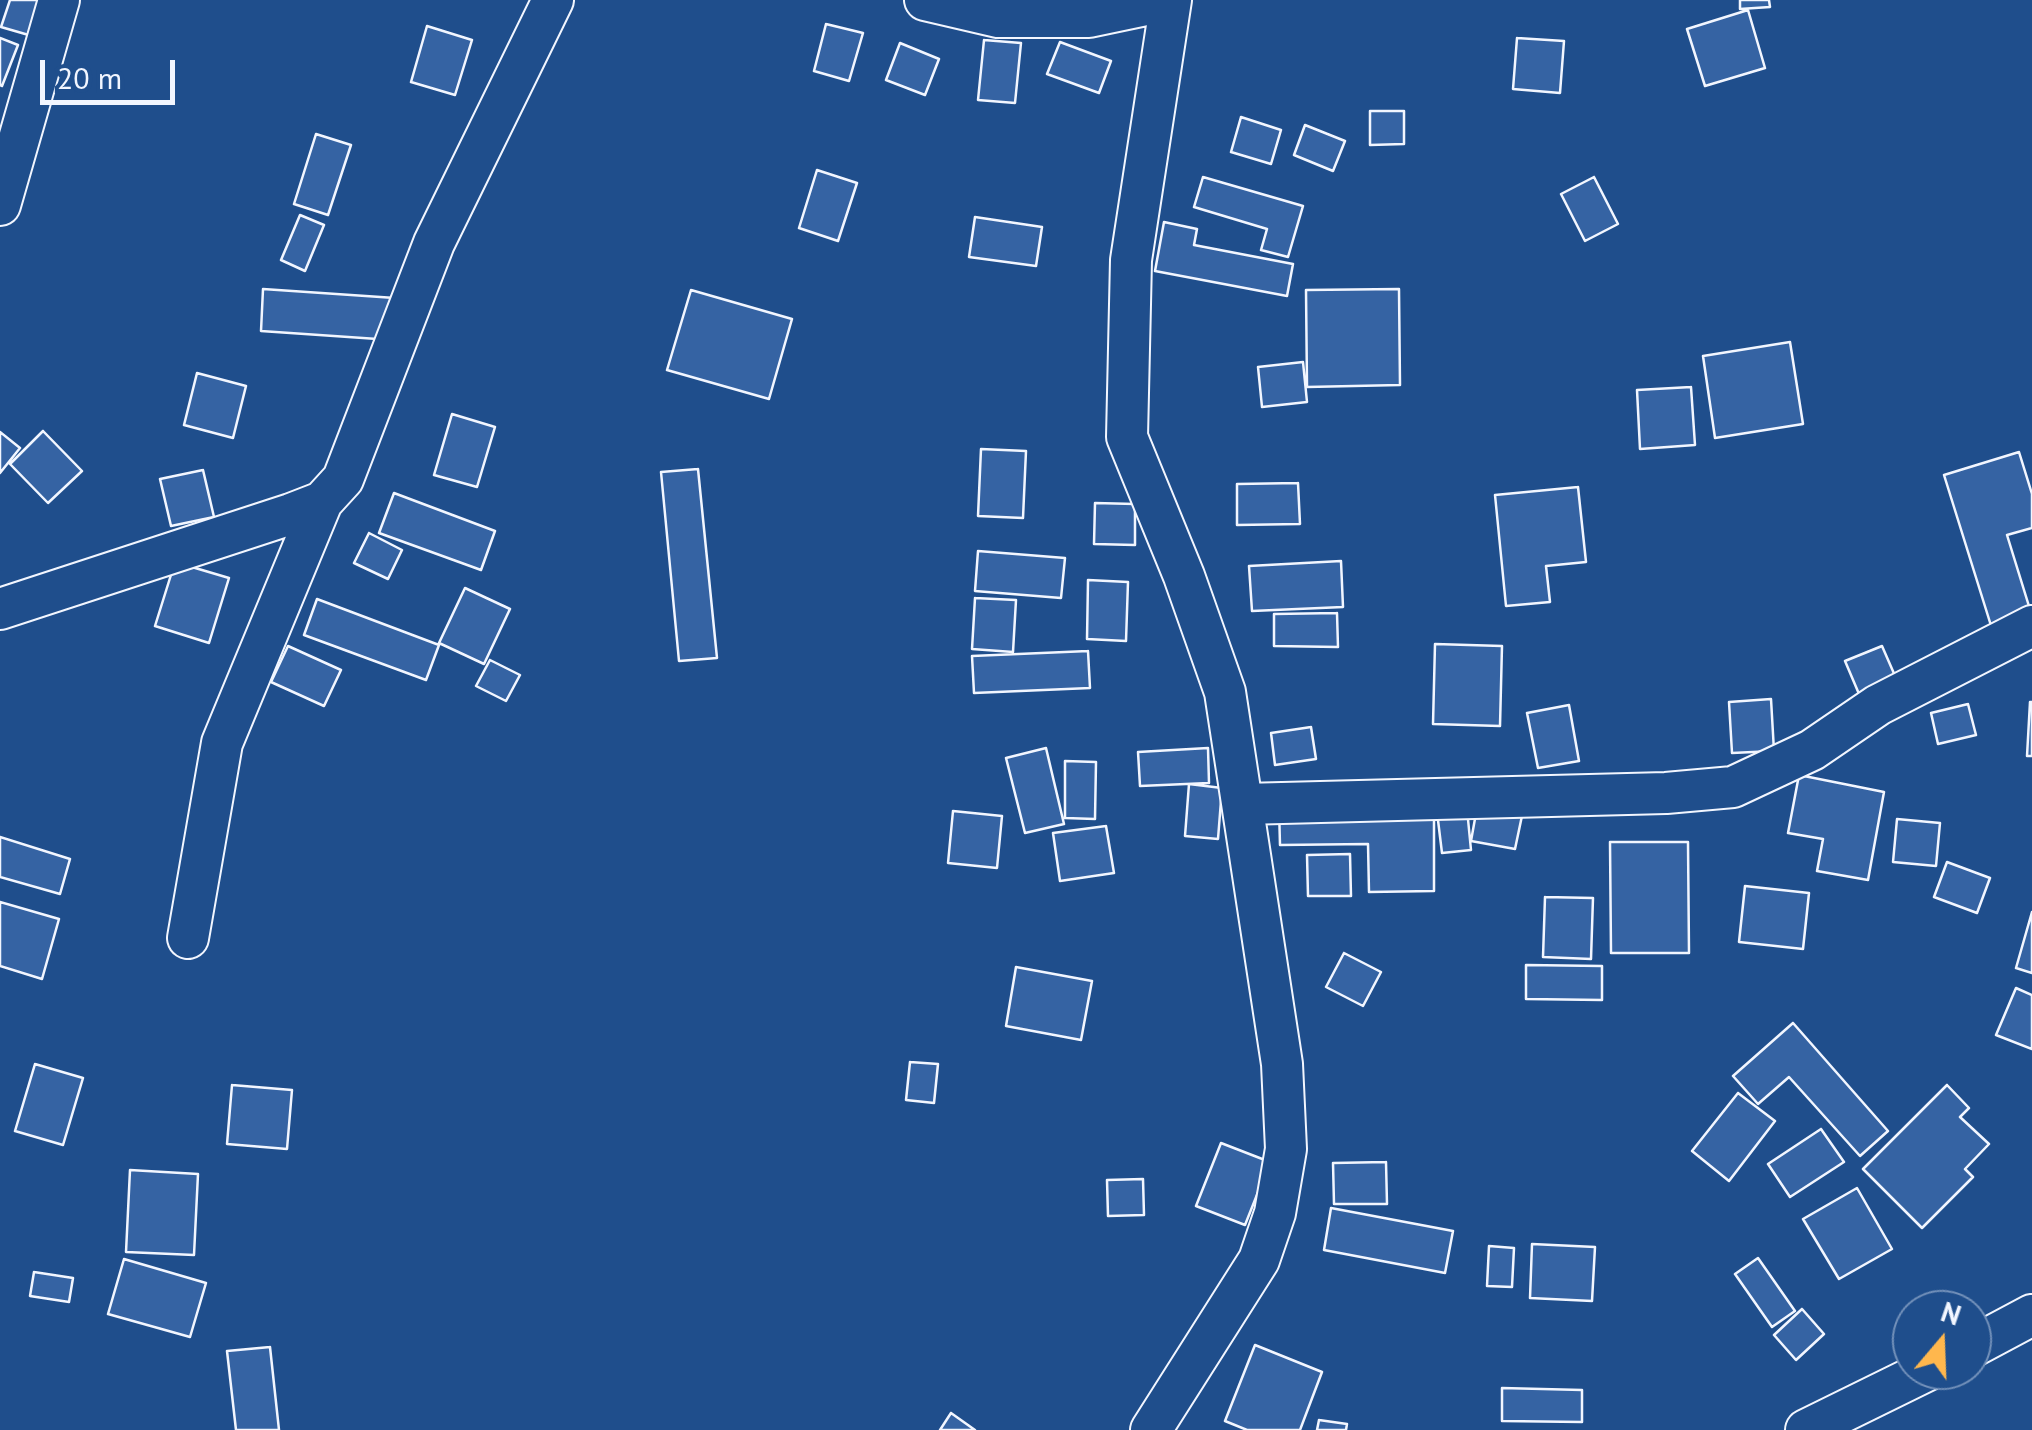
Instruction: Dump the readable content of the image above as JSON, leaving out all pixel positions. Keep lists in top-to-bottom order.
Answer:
{
  "scale_bar": "20 m",
  "north": "top"
}
